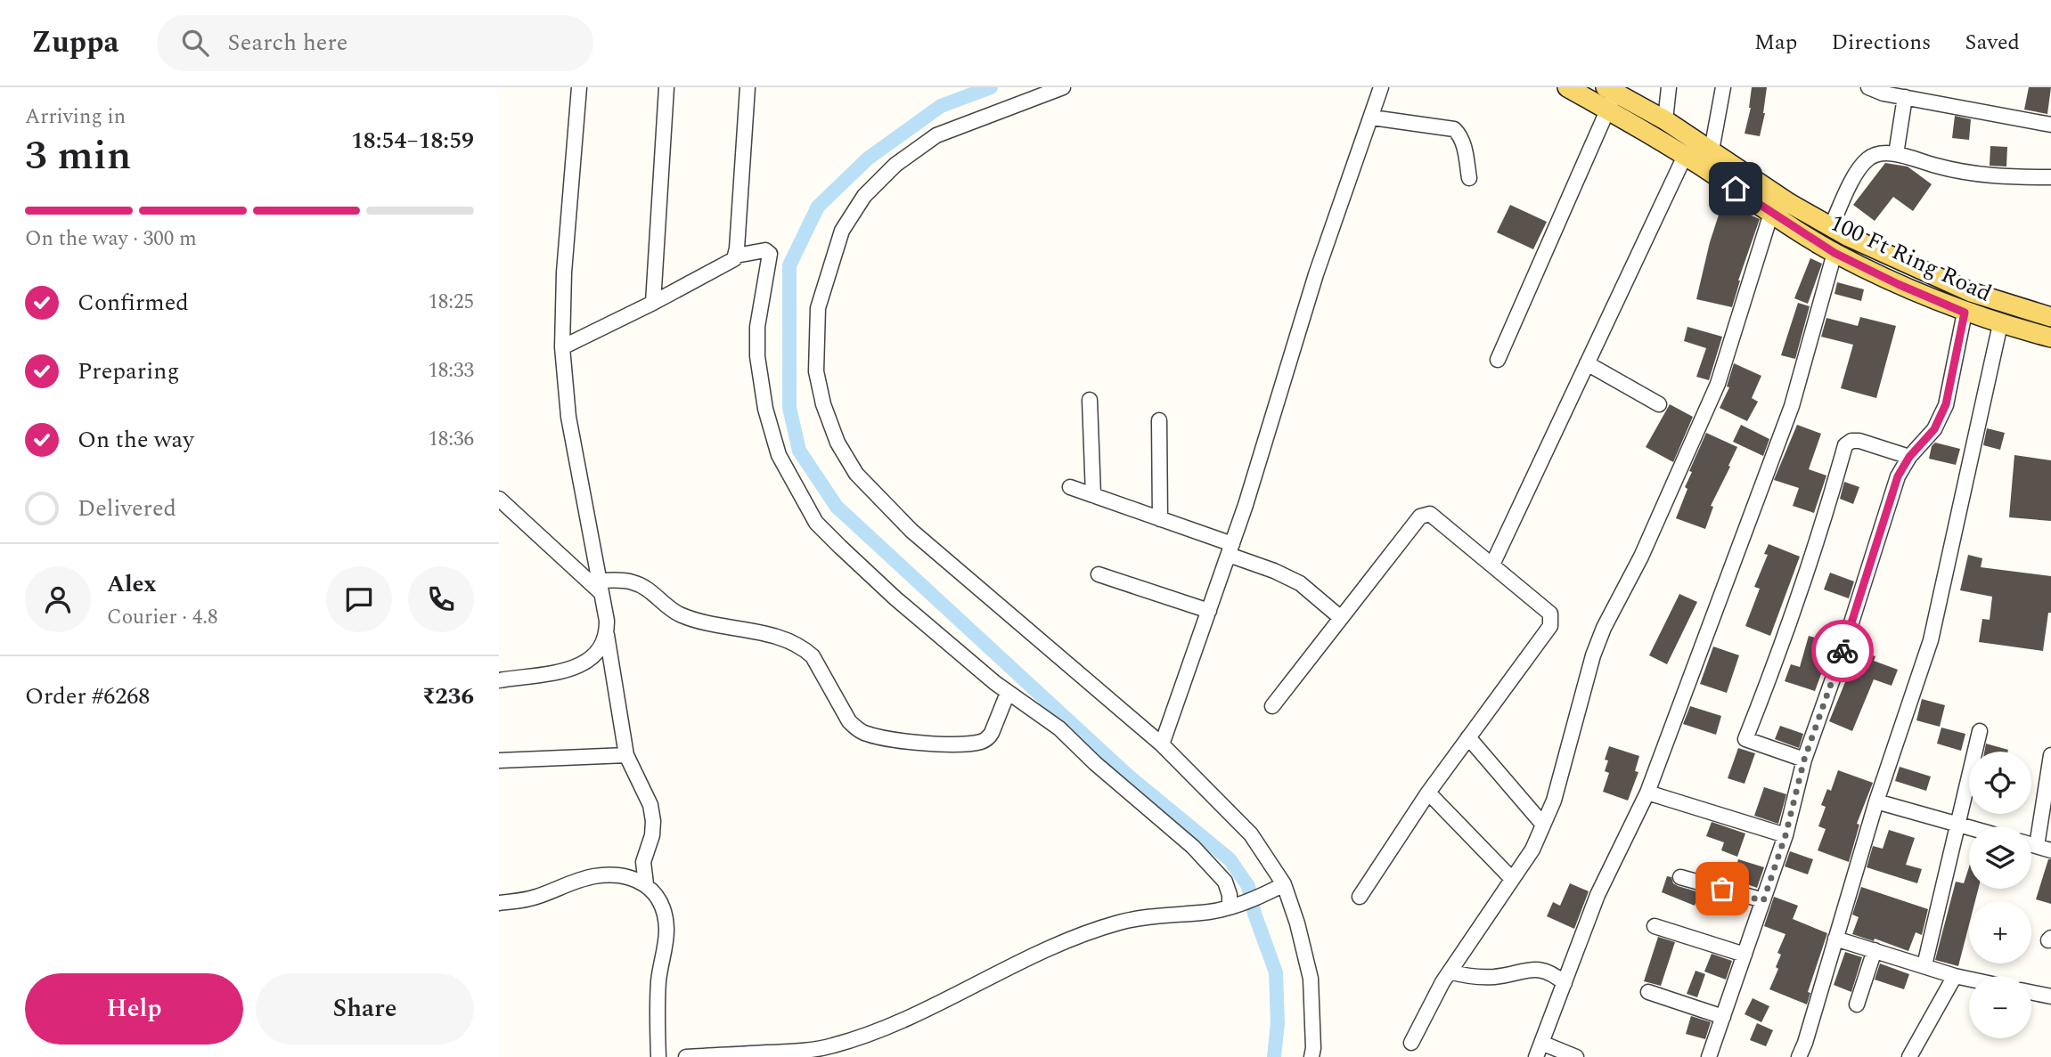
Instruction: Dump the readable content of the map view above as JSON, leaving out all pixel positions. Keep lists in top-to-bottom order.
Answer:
{
  "streets": {
    "main road": ["100 Ft Ring Road"]
  },
  "page": {
    "header": "Zuppa",
    "search": "Search here",
    "nav": ["Map", "Directions", "Saved"],
    "heading": ["3 min", "Arriving in", "18:54–18:59"],
    "panel": [
      "Alex",
      "Courier · 4.8",
      "Order #6268",
      "₹236"
    ],
    "bar": "On the way · 300 m",
    "list": [
      ["Confirmed", "18:25"],
      ["Preparing", "18:33"],
      ["On the way", "18:36"],
      "Delivered"
    ],
    "map_buttons": ["+", "−"],
    "buttons": ["Help", "Share"]
  }
}
